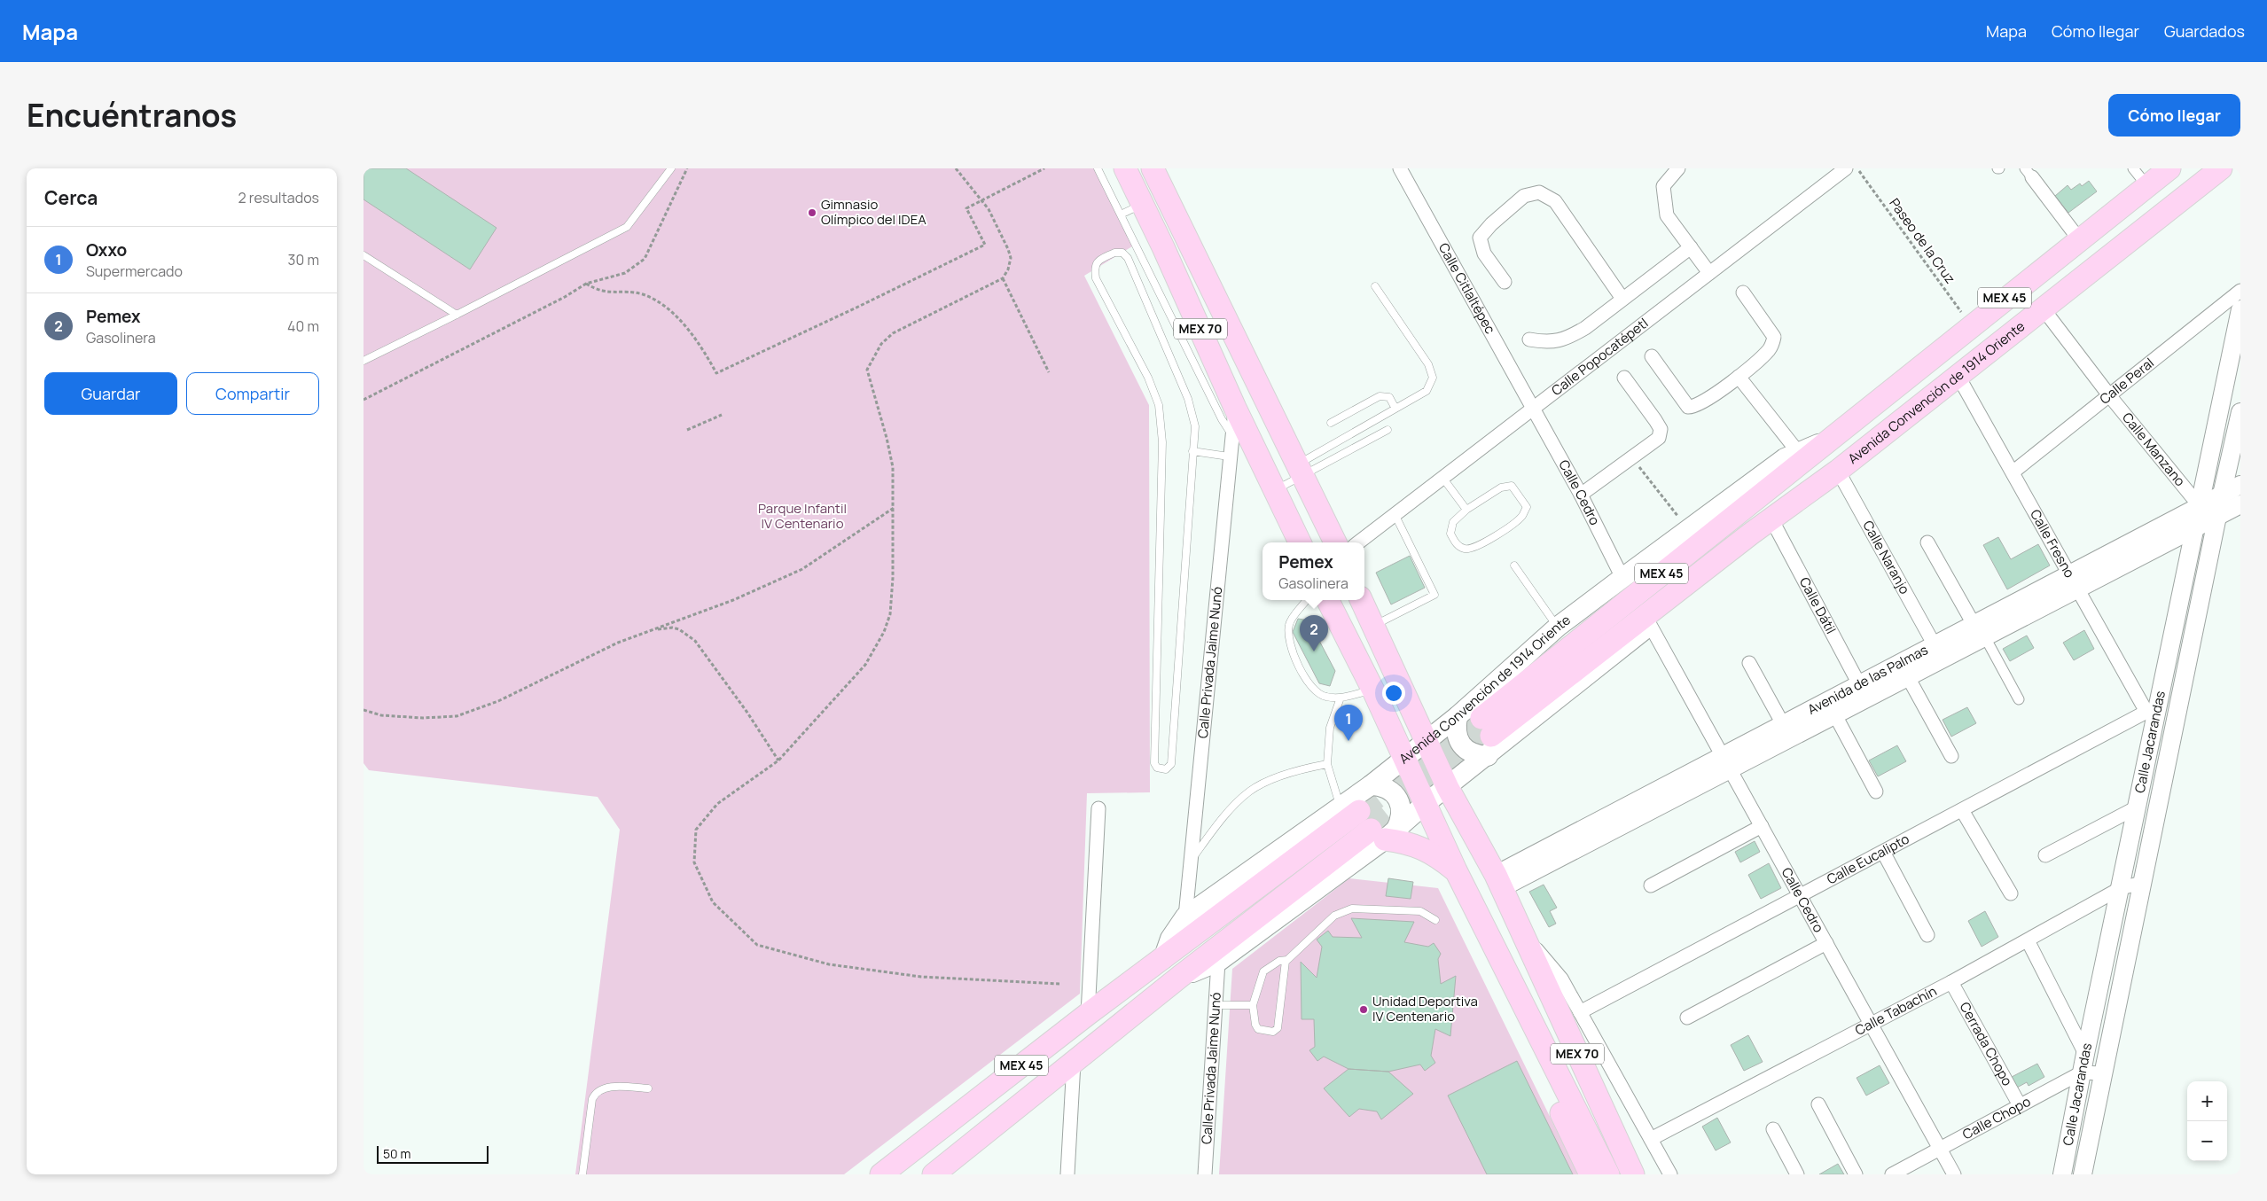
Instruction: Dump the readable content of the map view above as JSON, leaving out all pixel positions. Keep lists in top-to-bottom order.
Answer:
{
  "streets": {
    "main road": ["MEX 45", "MEX 70", "Avenida Convención de 1914 Oriente"],
    "street": [
      "Calle Citlaltépec",
      "Calle Popocatépetl",
      "Calle Peral",
      "Calle Manzano",
      "Calle Cedro",
      "Calle Fresno",
      "Calle Naranjo",
      "Calle Dátil",
      "Calle Privada Jaime Nunó",
      "Avenida de las Palmas",
      "Calle Jacarandas",
      "Calle Eucalipto",
      "Calle Tabachín",
      "Cerrada Chopo",
      "Calle Chopo"
    ],
    "path": ["Paseo de la Cruz"]
  },
  "crossings": [
    ["Paseo de la Cruz", "Avenida Convención de 1914 Oriente"],
    ["Calle Citlaltépec", "Calle Popocatépetl"],
    ["Calle Citlaltépec", "Calle Cedro"],
    ["MEX 70", "Avenida Convención de 1914 Oriente"],
    ["MEX 70", "Calle Privada Jaime Nunó"],
    ["MEX 70", "Avenida de las Palmas"],
    ["Calle Popocatépetl", "Calle Cedro"],
    ["Calle Peral", "Calle Manzano"],
    ["Calle Peral", "Calle Fresno"],
    ["Avenida Convención de 1914 Oriente", "Calle Manzano"],
    ["Avenida Convención de 1914 Oriente", "Calle Cedro"],
    ["Avenida Convención de 1914 Oriente", "Calle Fresno"],
    ["Avenida Convención de 1914 Oriente", "Calle Naranjo"],
    ["Avenida Convención de 1914 Oriente", "Calle Dátil"],
    ["Avenida Convención de 1914 Oriente", "Calle Privada Jaime Nunó"],
    ["Calle Manzano", "Avenida de las Palmas"],
    ["Calle Manzano", "Calle Jacarandas"],
    ["Calle Cedro", "Avenida de las Palmas"],
    ["Calle Cedro", "Calle Eucalipto"],
    ["Calle Cedro", "Calle Tabachín"],
    ["Calle Cedro", "Calle Chopo"],
    ["Calle Fresno", "Avenida de las Palmas"],
    ["Calle Fresno", "Calle Jacarandas"],
    ["Calle Fresno", "Calle Eucalipto"],
    ["Calle Naranjo", "Avenida de las Palmas"],
    ["Calle Dátil", "Avenida de las Palmas"],
    ["Avenida de las Palmas", "Calle Jacarandas"],
    ["Calle Jacarandas", "Calle Eucalipto"],
    ["Calle Jacarandas", "Calle Tabachín"],
    ["Calle Jacarandas", "Calle Chopo"],
    ["Calle Tabachín", "Cerrada Chopo"],
    ["Cerrada Chopo", "Calle Chopo"]
  ],
  "parks": ["Parque Infantil IV Centenario"],
  "places": ["Gimnasio Olímpico del IDEA", "Unidad Deportiva IV Centenario"],
  "scale_bar": "50 m",
  "page": {
    "header": "Mapa",
    "nav": ["Mapa", "Cómo llegar", "Guardados"],
    "title": "Encuéntranos",
    "buttons": [
      "Cómo llegar",
      ["Guardar", "Compartir"]
    ],
    "heading": ["Cerca", "2 resultados"],
    "list": [
      {
        "mark": "1",
        "name": "Oxxo",
        "note": "Supermercado",
        "value": "30 m"
      },
      {
        "mark": "2",
        "name": "Pemex",
        "note": "Gasolinera",
        "value": "40 m"
      }
    ],
    "popup": ["Pemex", "Gasolinera"],
    "pins": ["2", "1"],
    "map_buttons": ["+", "−"],
    "scale": "50 m"
  }
}
